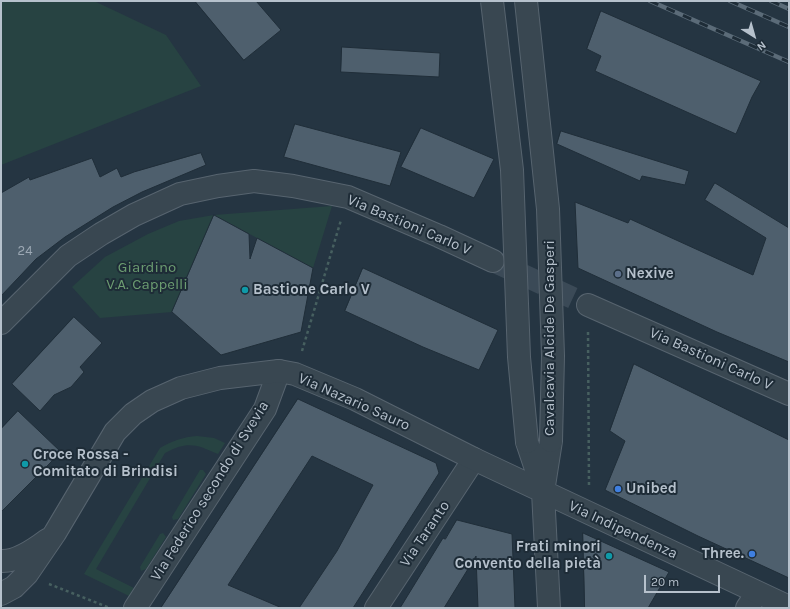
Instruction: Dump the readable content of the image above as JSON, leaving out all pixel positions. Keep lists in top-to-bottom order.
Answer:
{
  "streets": {
    "street": [
      "Via Bastioni Carlo V",
      "Cavalcavia Alcide De Gasperi",
      "Via Nazario Sauro",
      "Via Federico secondo di Svevia",
      "Via Indipendenza",
      "Via Taranto"
    ]
  },
  "crossings": [
    ["Cavalcavia Alcide De Gasperi", "Via Nazario Sauro"],
    ["Cavalcavia Alcide De Gasperi", "Via Indipendenza"],
    ["Via Nazario Sauro", "Via Federico secondo di Svevia"],
    ["Via Nazario Sauro", "Via Indipendenza"],
    ["Via Nazario Sauro", "Via Taranto"]
  ],
  "parks": ["Giardino V.A. Cappelli"],
  "places": [
    "Nexive",
    "Bastione Carlo V",
    "Croce Rossa - Comitato di Brindisi",
    "Unibed",
    "Three.",
    "Frati minori Convento della pietà"
  ],
  "house_numbers": ["24"],
  "scale_bar": "20 m",
  "north": "bottom right"
}
